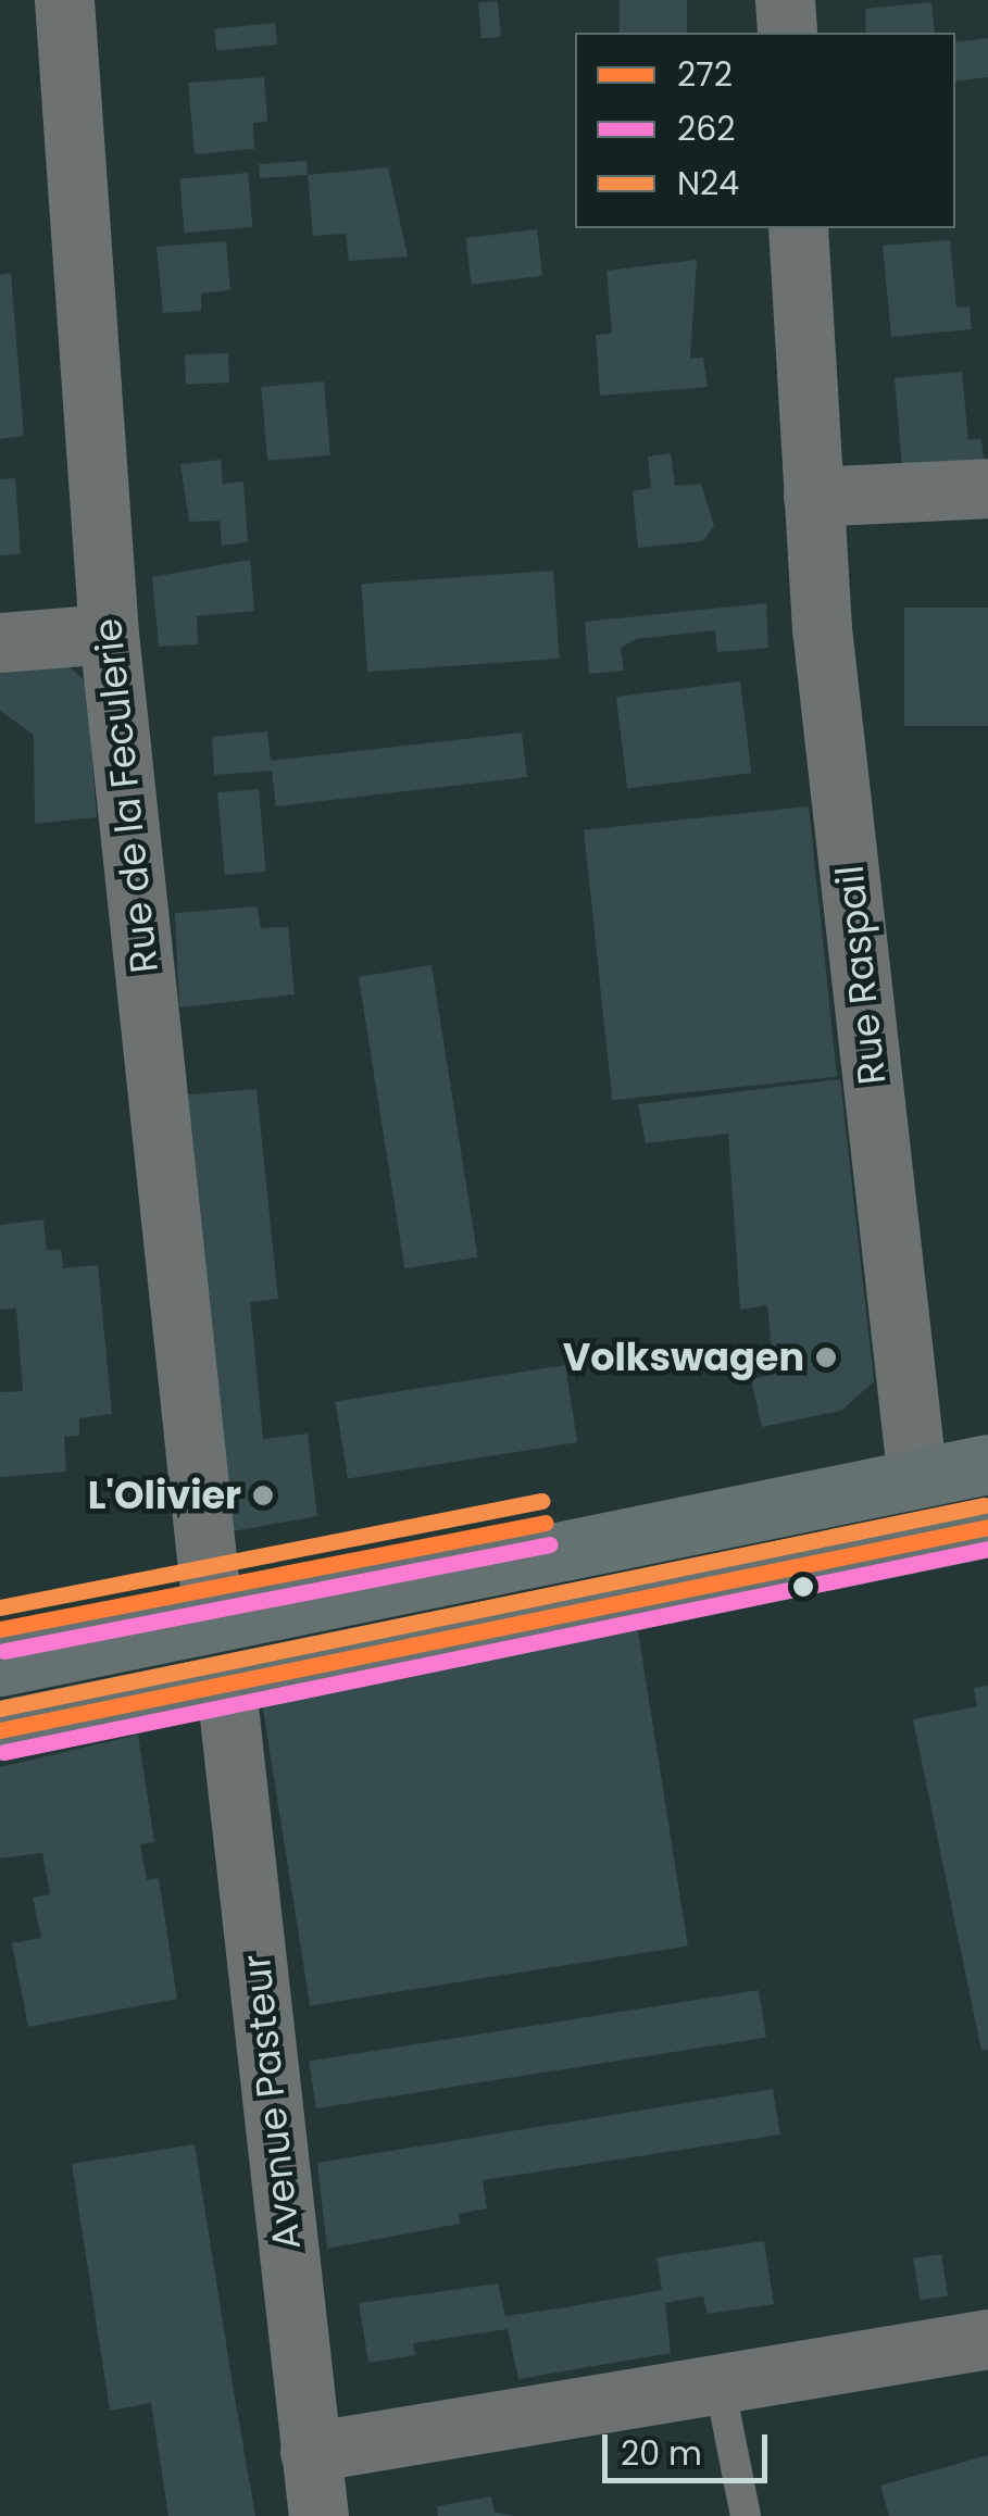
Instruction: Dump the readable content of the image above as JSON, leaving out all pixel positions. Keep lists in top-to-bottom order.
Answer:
{
  "streets": {
    "street": ["Rue de la Feculerie", "Rue Raspail", "Avenue Pasteur"]
  },
  "places": ["Volkswagen", "L'Olivier"],
  "lines": ["transit line N24", "transit line 272", "transit line 262"],
  "legend": ["272", "262", "N24"],
  "scale_bar": "20 m"
}
